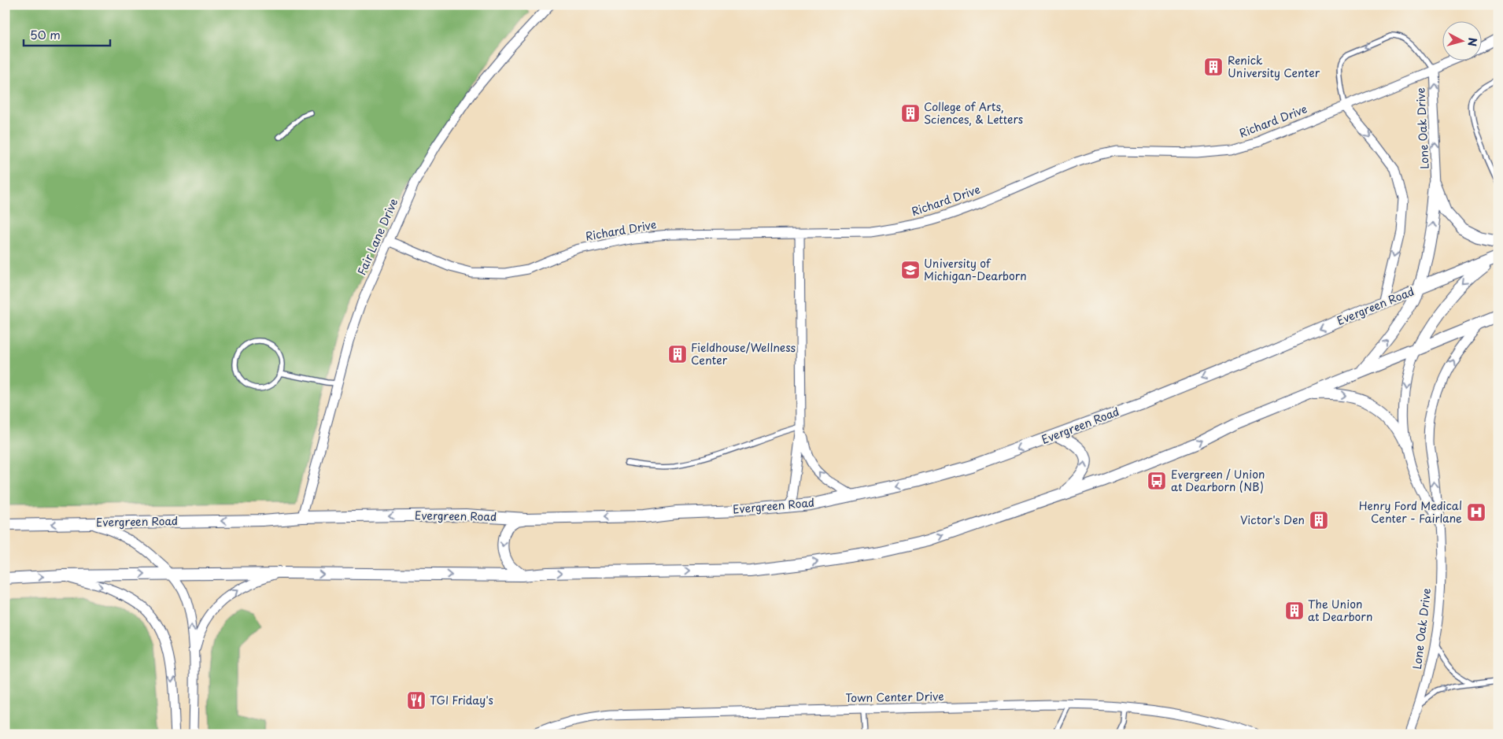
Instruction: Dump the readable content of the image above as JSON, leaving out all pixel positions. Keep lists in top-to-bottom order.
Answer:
{
  "streets": {
    "street": [
      "Richard Drive",
      "Lone Oak Drive",
      "Fair Lane Drive",
      "Evergreen Road",
      "Town Center Drive"
    ]
  },
  "crossings": [
    ["Richard Drive", "Lone Oak Drive"],
    ["Richard Drive", "Fair Lane Drive"],
    ["Fair Lane Drive", "Evergreen Road"]
  ],
  "places": {
    "building": [
      "Renick University Center",
      "College of Arts, Sciences, & Letters",
      "Fieldhouse/Wellness Center",
      "Victor's Den",
      "The Union at Dearborn"
    ],
    "school or university": ["University of Michigan-Dearborn"],
    "bus stop": ["Evergreen / Union at Dearborn (NB)"],
    "hospital": ["Henry Ford Medical Center - Fairlane"],
    "restaurant": ["TGI Friday's"]
  },
  "scale_bar": "50 m",
  "north": "right"
}
